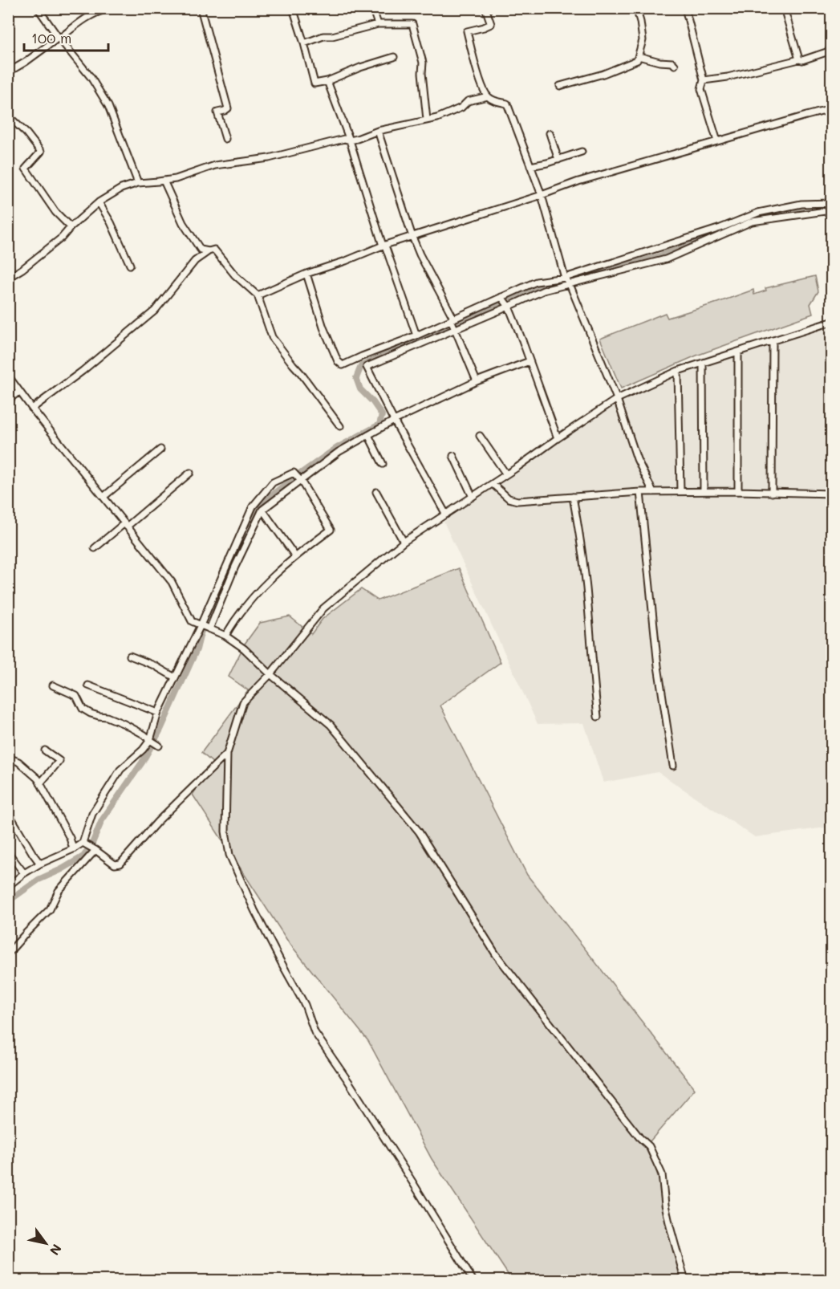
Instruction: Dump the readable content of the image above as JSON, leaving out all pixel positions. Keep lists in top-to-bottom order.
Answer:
{
  "scale_bar": "100 m",
  "north": "bottom right"
}
